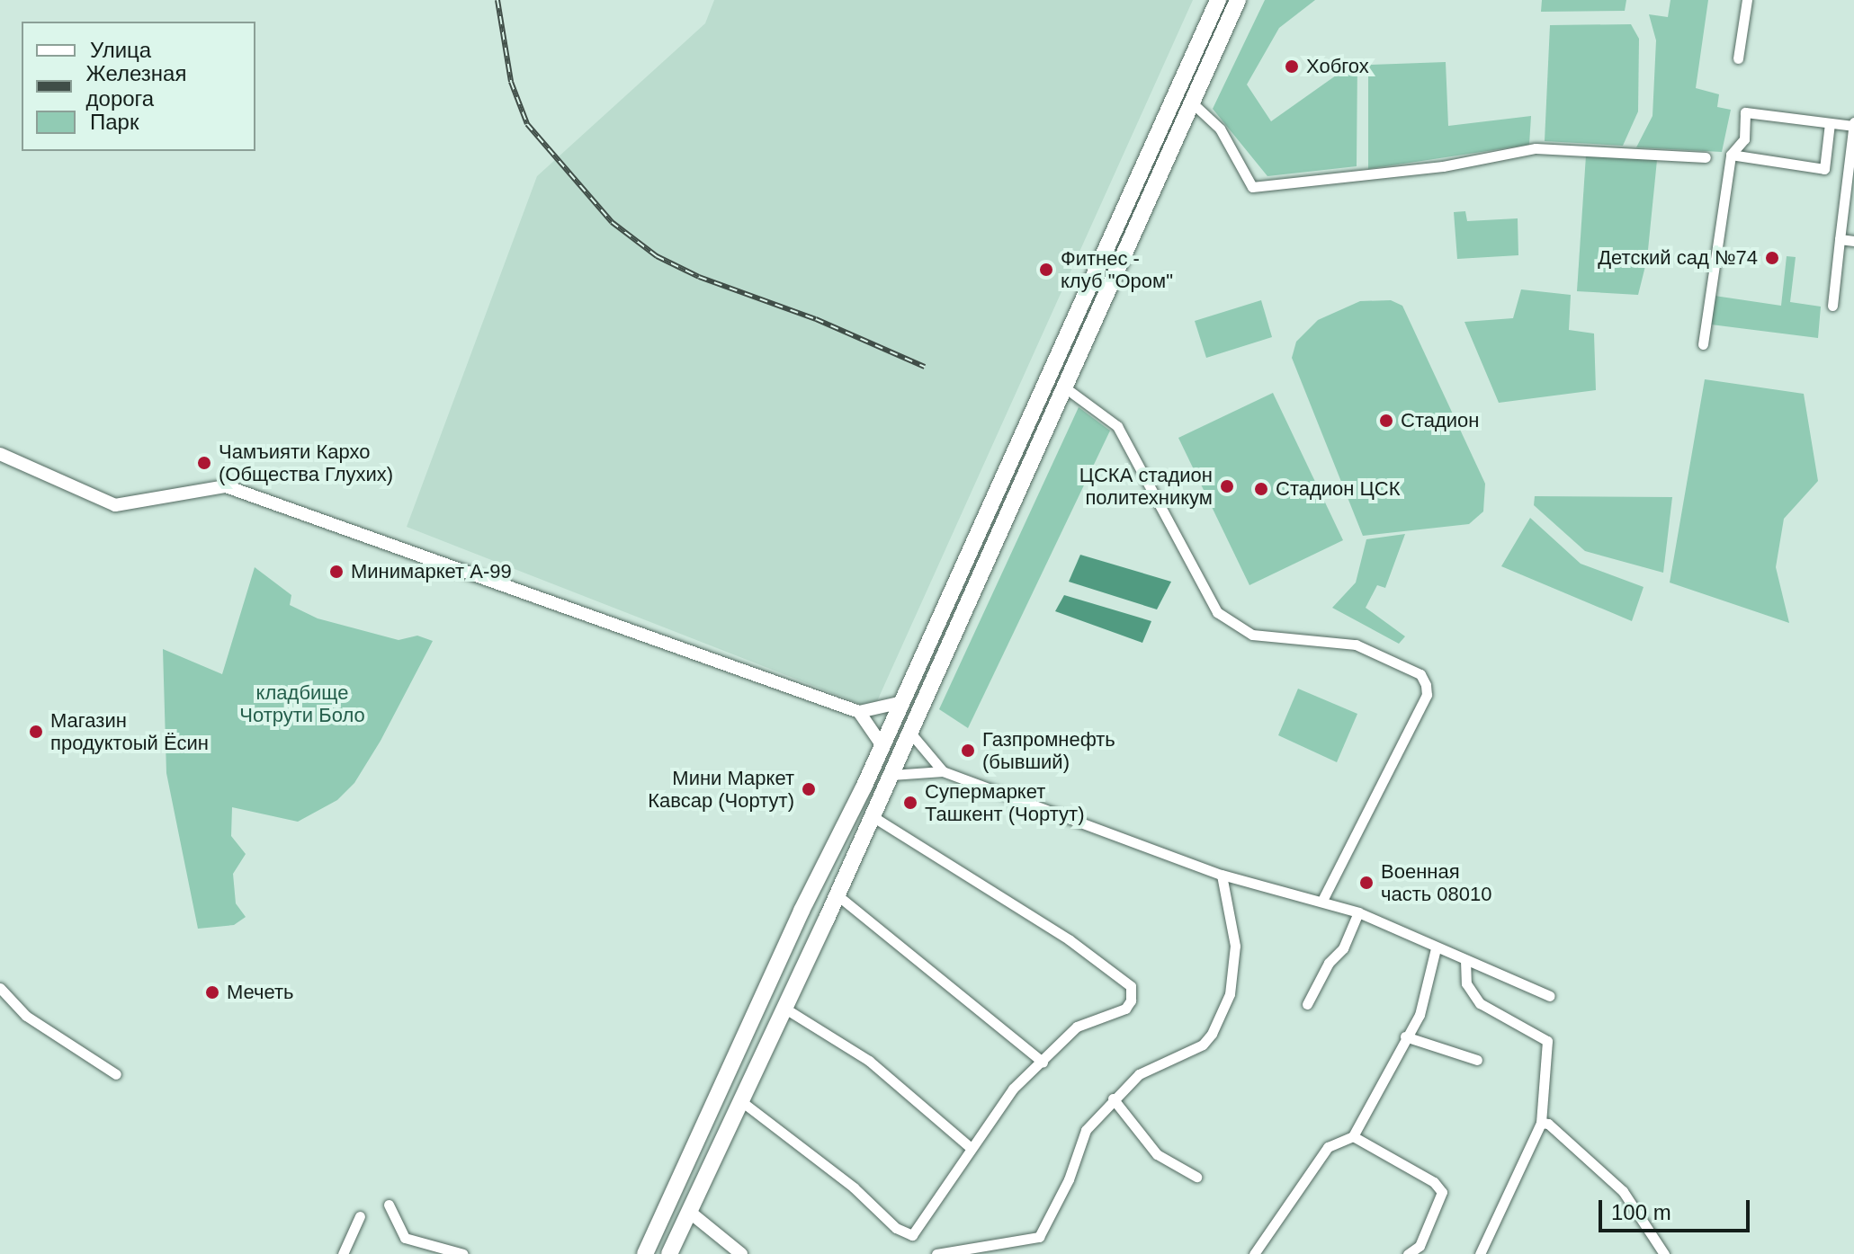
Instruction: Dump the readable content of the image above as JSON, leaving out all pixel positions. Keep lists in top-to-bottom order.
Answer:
{
  "parks": ["кладбище Чотрути Боло"],
  "places": [
    "Хобгох",
    "Детский сад №74",
    "Фитнес - клуб \"Ором\"",
    "Стадион",
    "Чамъияти Кархо (Общества Глухих)",
    "ЦСКА стадион политехникум",
    "Стадион ЦСК",
    "Минимаркет А-99",
    "Магазин продуктоый Ёсин",
    "Газпромнефть (бывший)",
    "Мини Маркет Кавсар (Чортут)",
    "Супермаркет Ташкент (Чортут)",
    "Военная часть 08010",
    "Мечеть"
  ],
  "legend": ["Улица", "Железная дорога", "Парк"],
  "scale_bar": "100 m"
}
